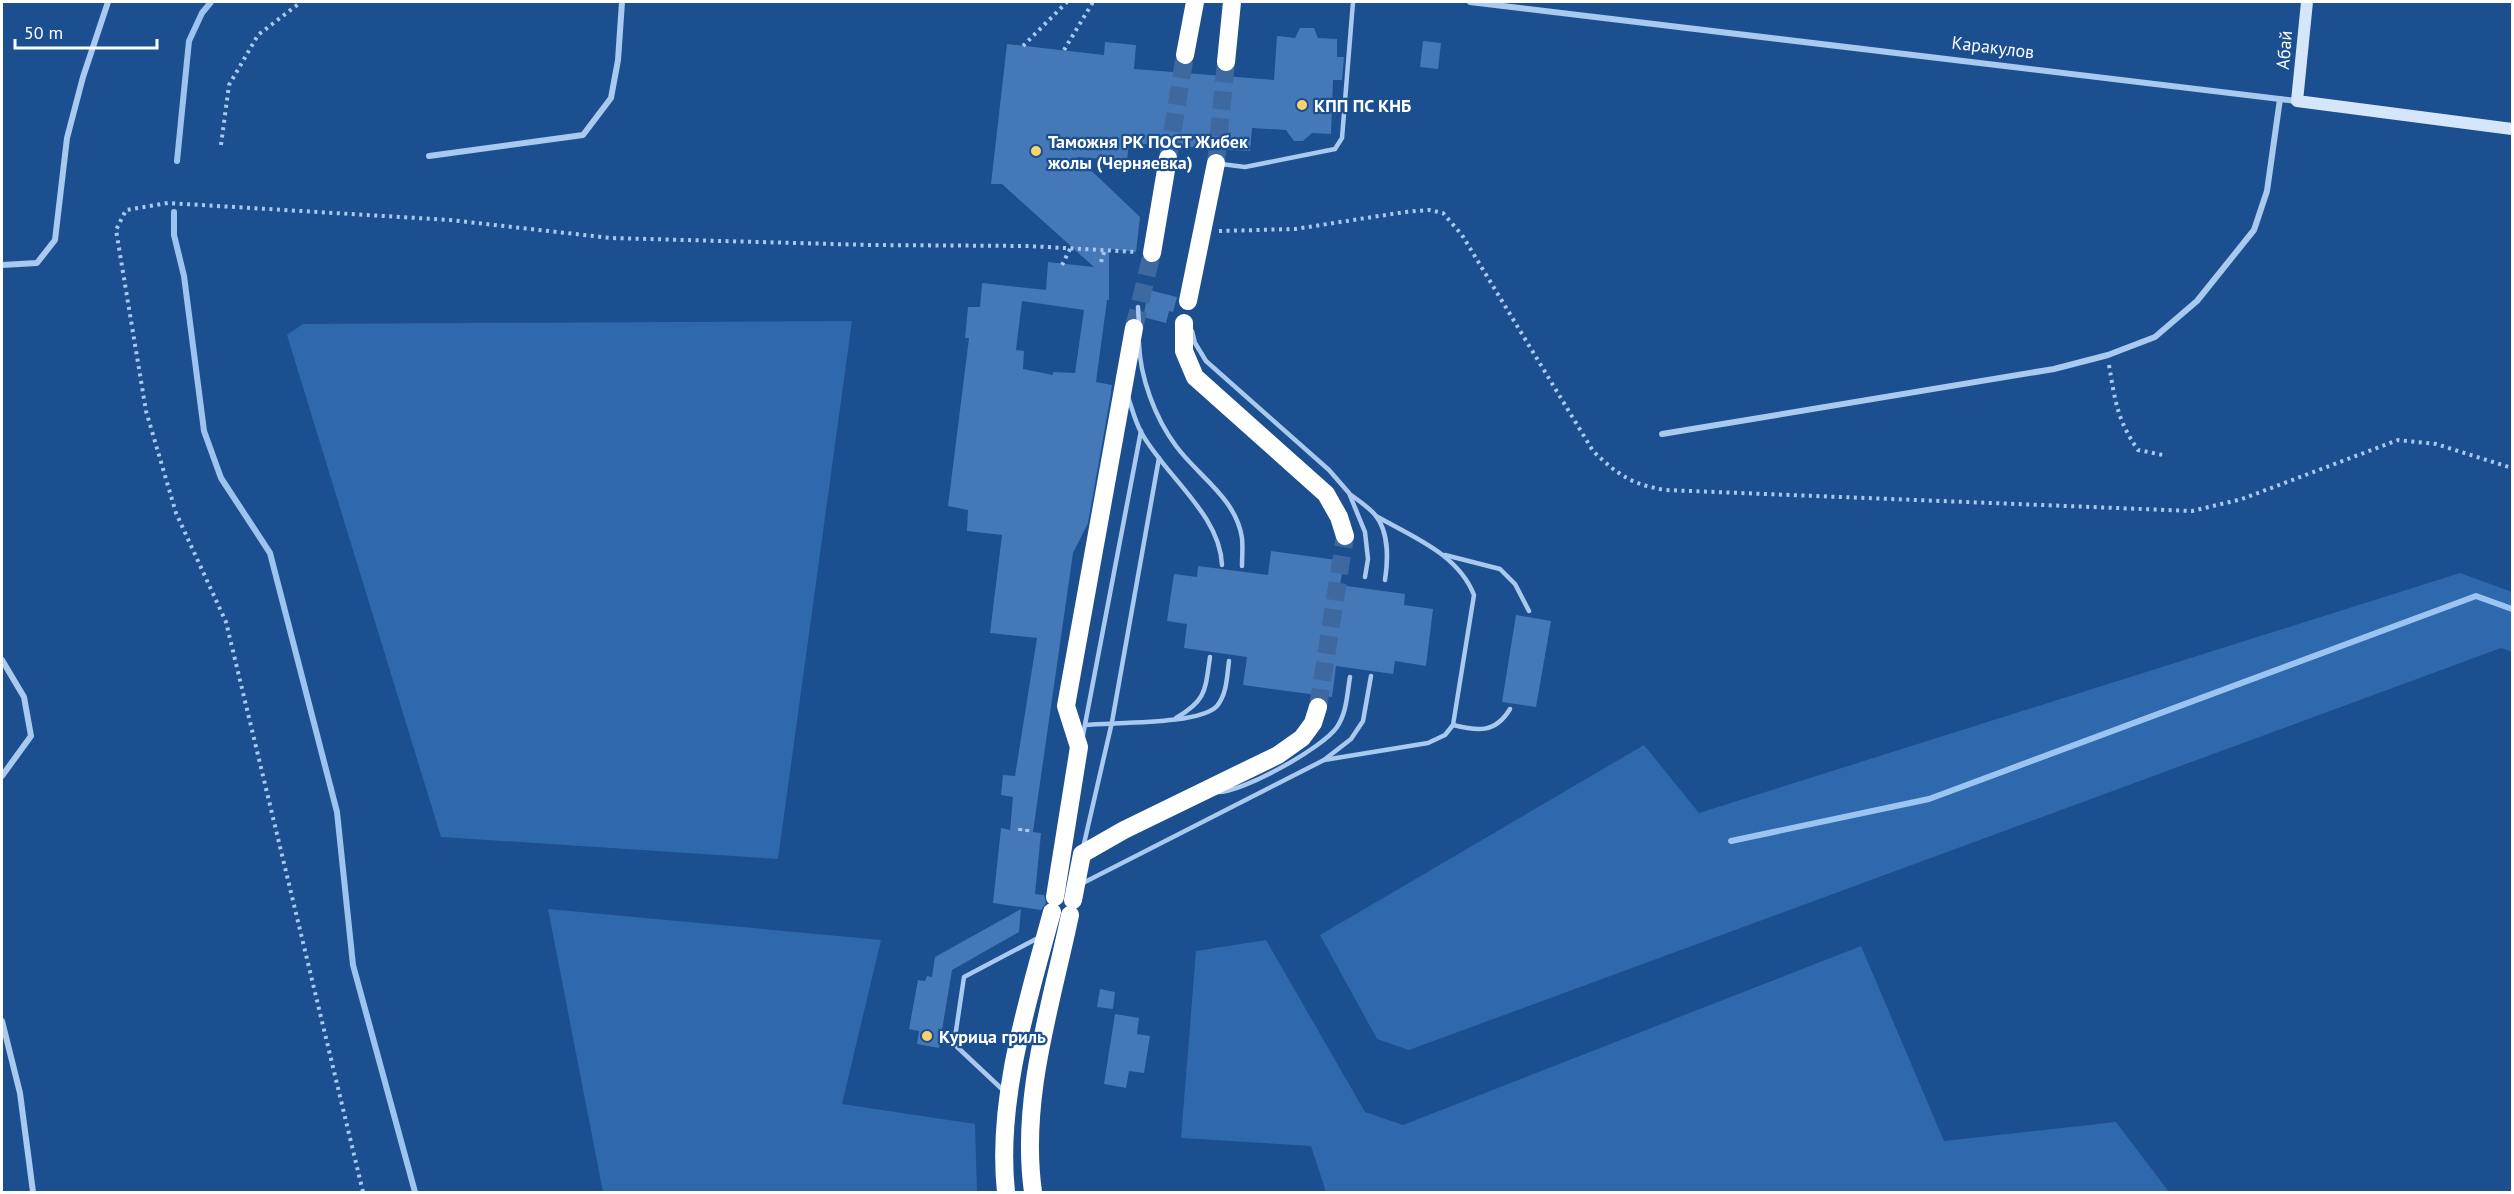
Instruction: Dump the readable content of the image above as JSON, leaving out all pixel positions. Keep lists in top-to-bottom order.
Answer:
{
  "streets": {
    "main road": ["Каракулов", "Абай"]
  },
  "crossings": [
    ["Каракулов", "Абай"]
  ],
  "places": ["КПП ПС КНБ", "Таможня РК ПОСТ Жибек жолы (Черняевка)", "Курица гриль"],
  "scale_bar": "50 m"
}
